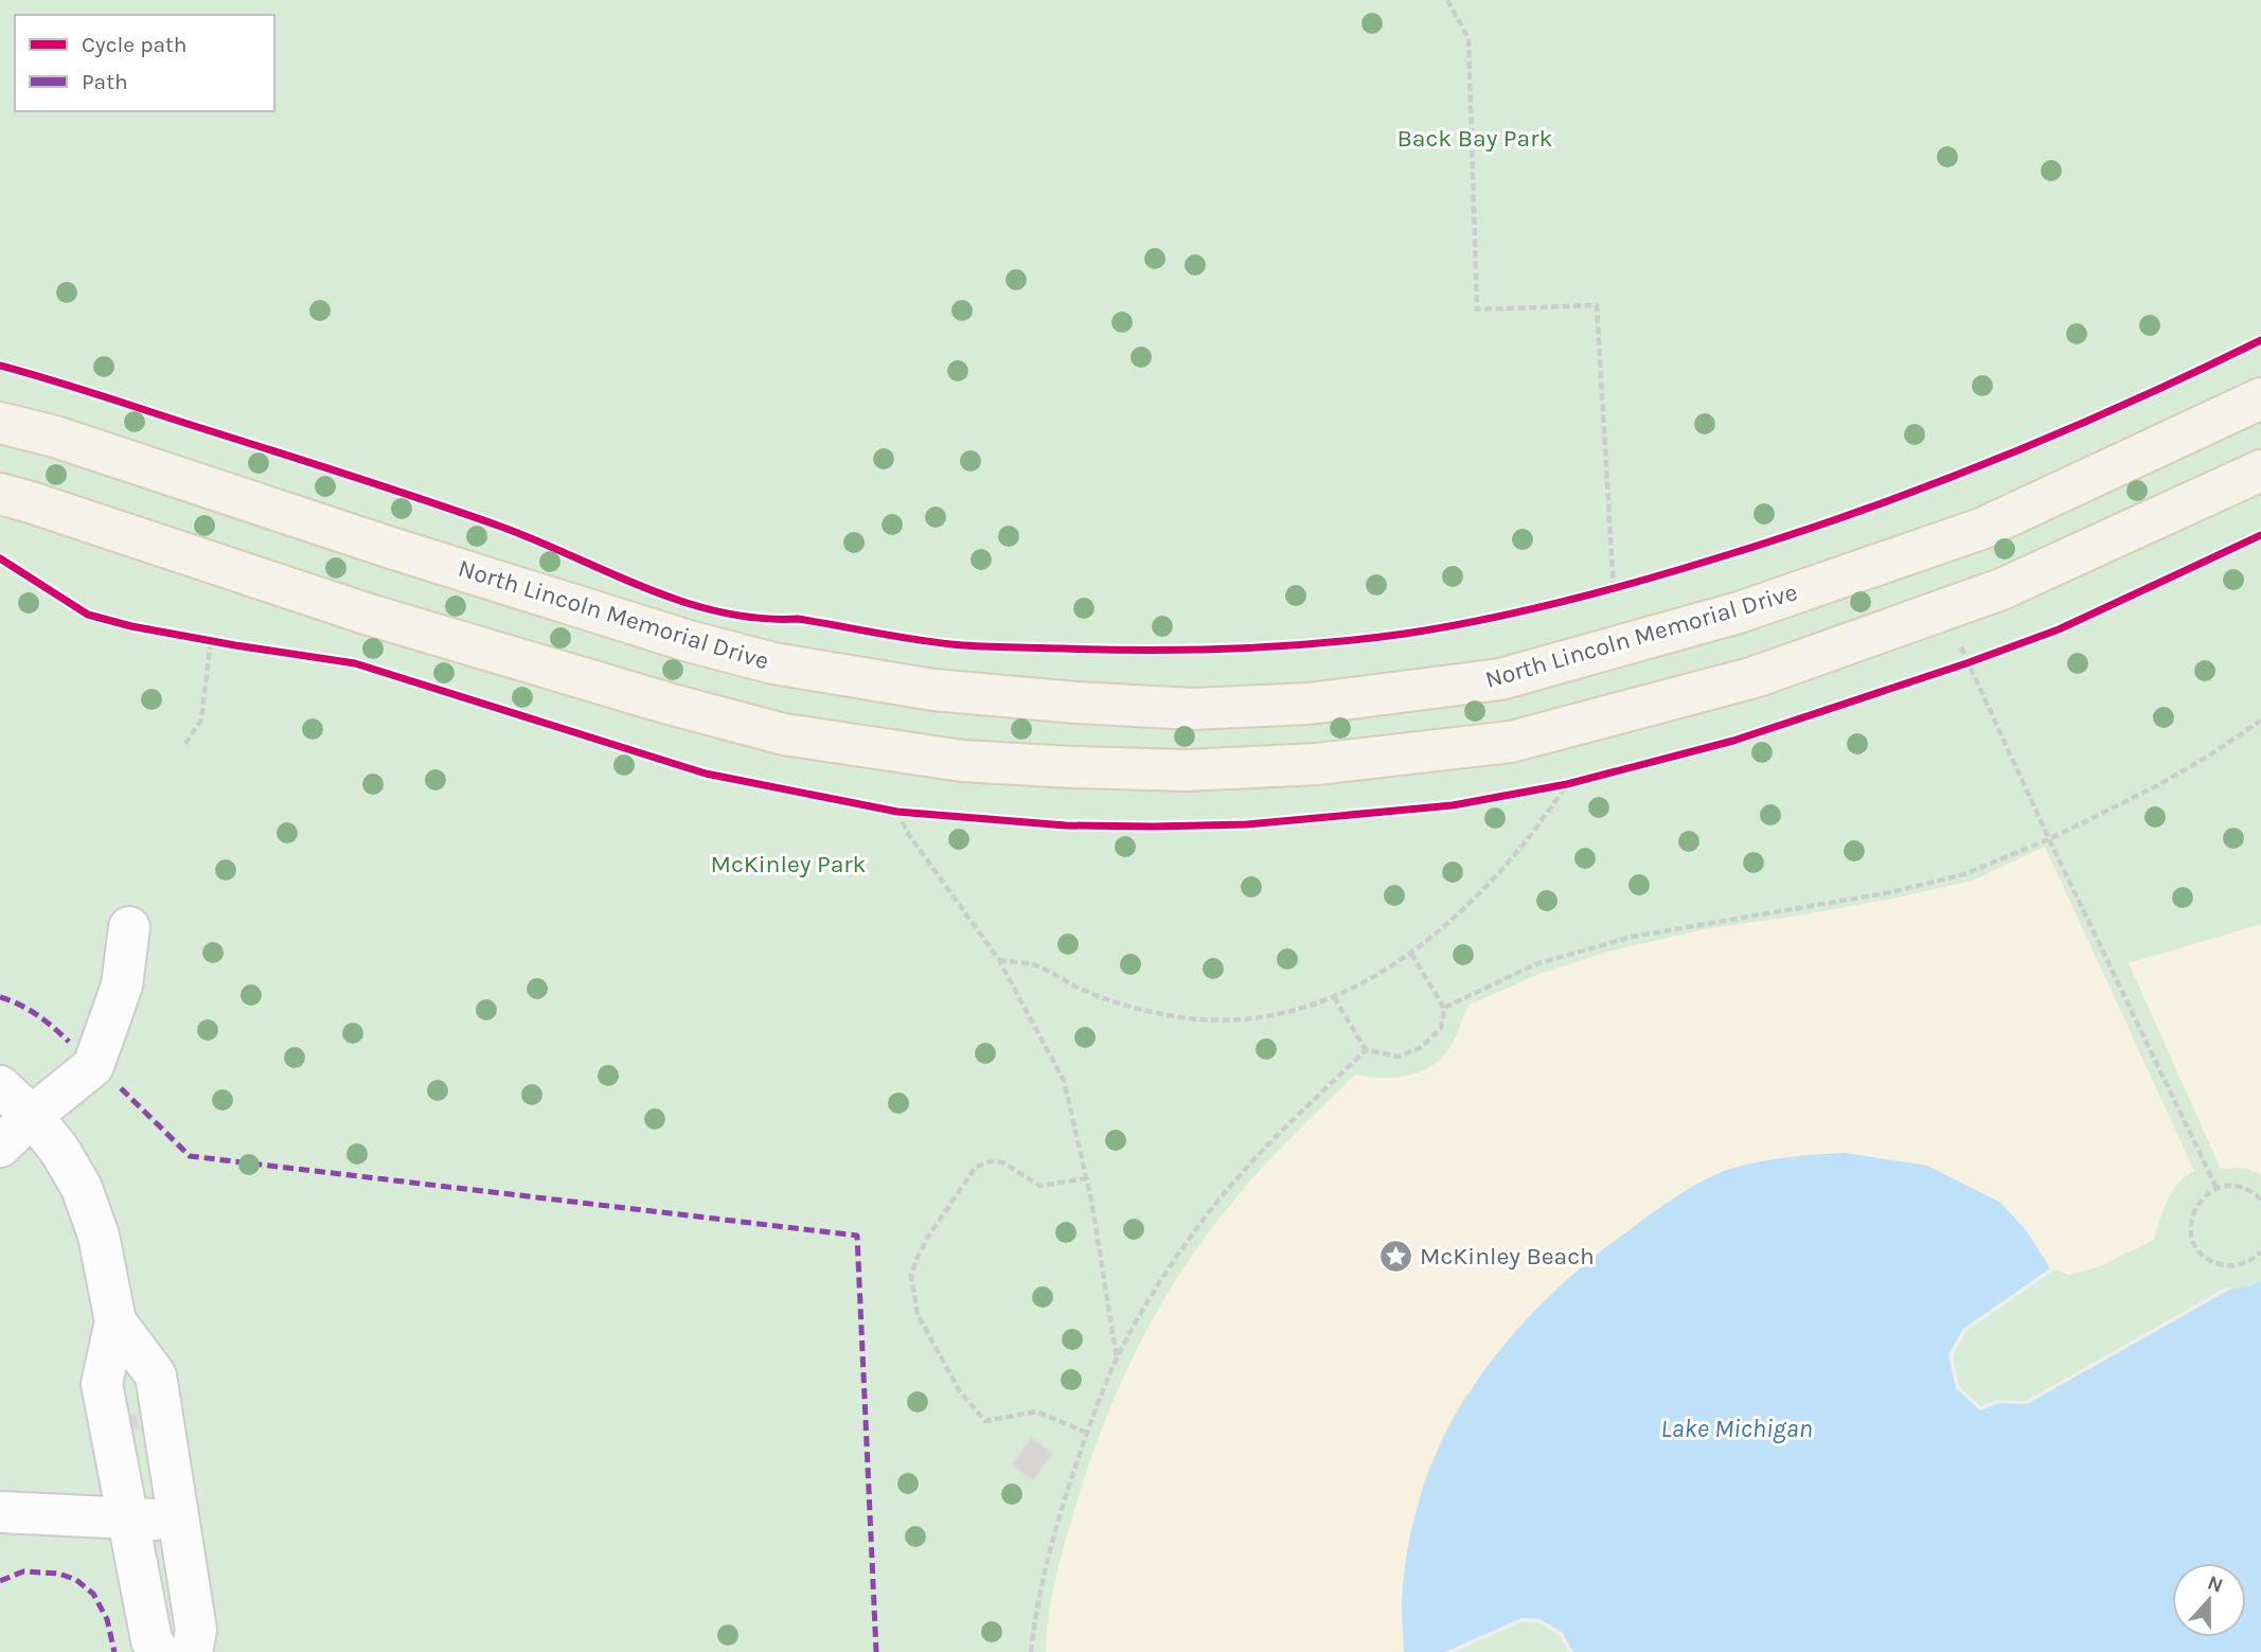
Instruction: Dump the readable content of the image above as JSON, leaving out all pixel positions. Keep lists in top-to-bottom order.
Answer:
{
  "streets": {
    "main road": ["North Lincoln Memorial Drive"]
  },
  "water": ["Lake Michigan"],
  "parks": ["Back Bay Park", "McKinley Park"],
  "places": {
    "place": ["McKinley Beach"]
  },
  "legend": ["Cycle path", "Path"],
  "north": "top"
}
